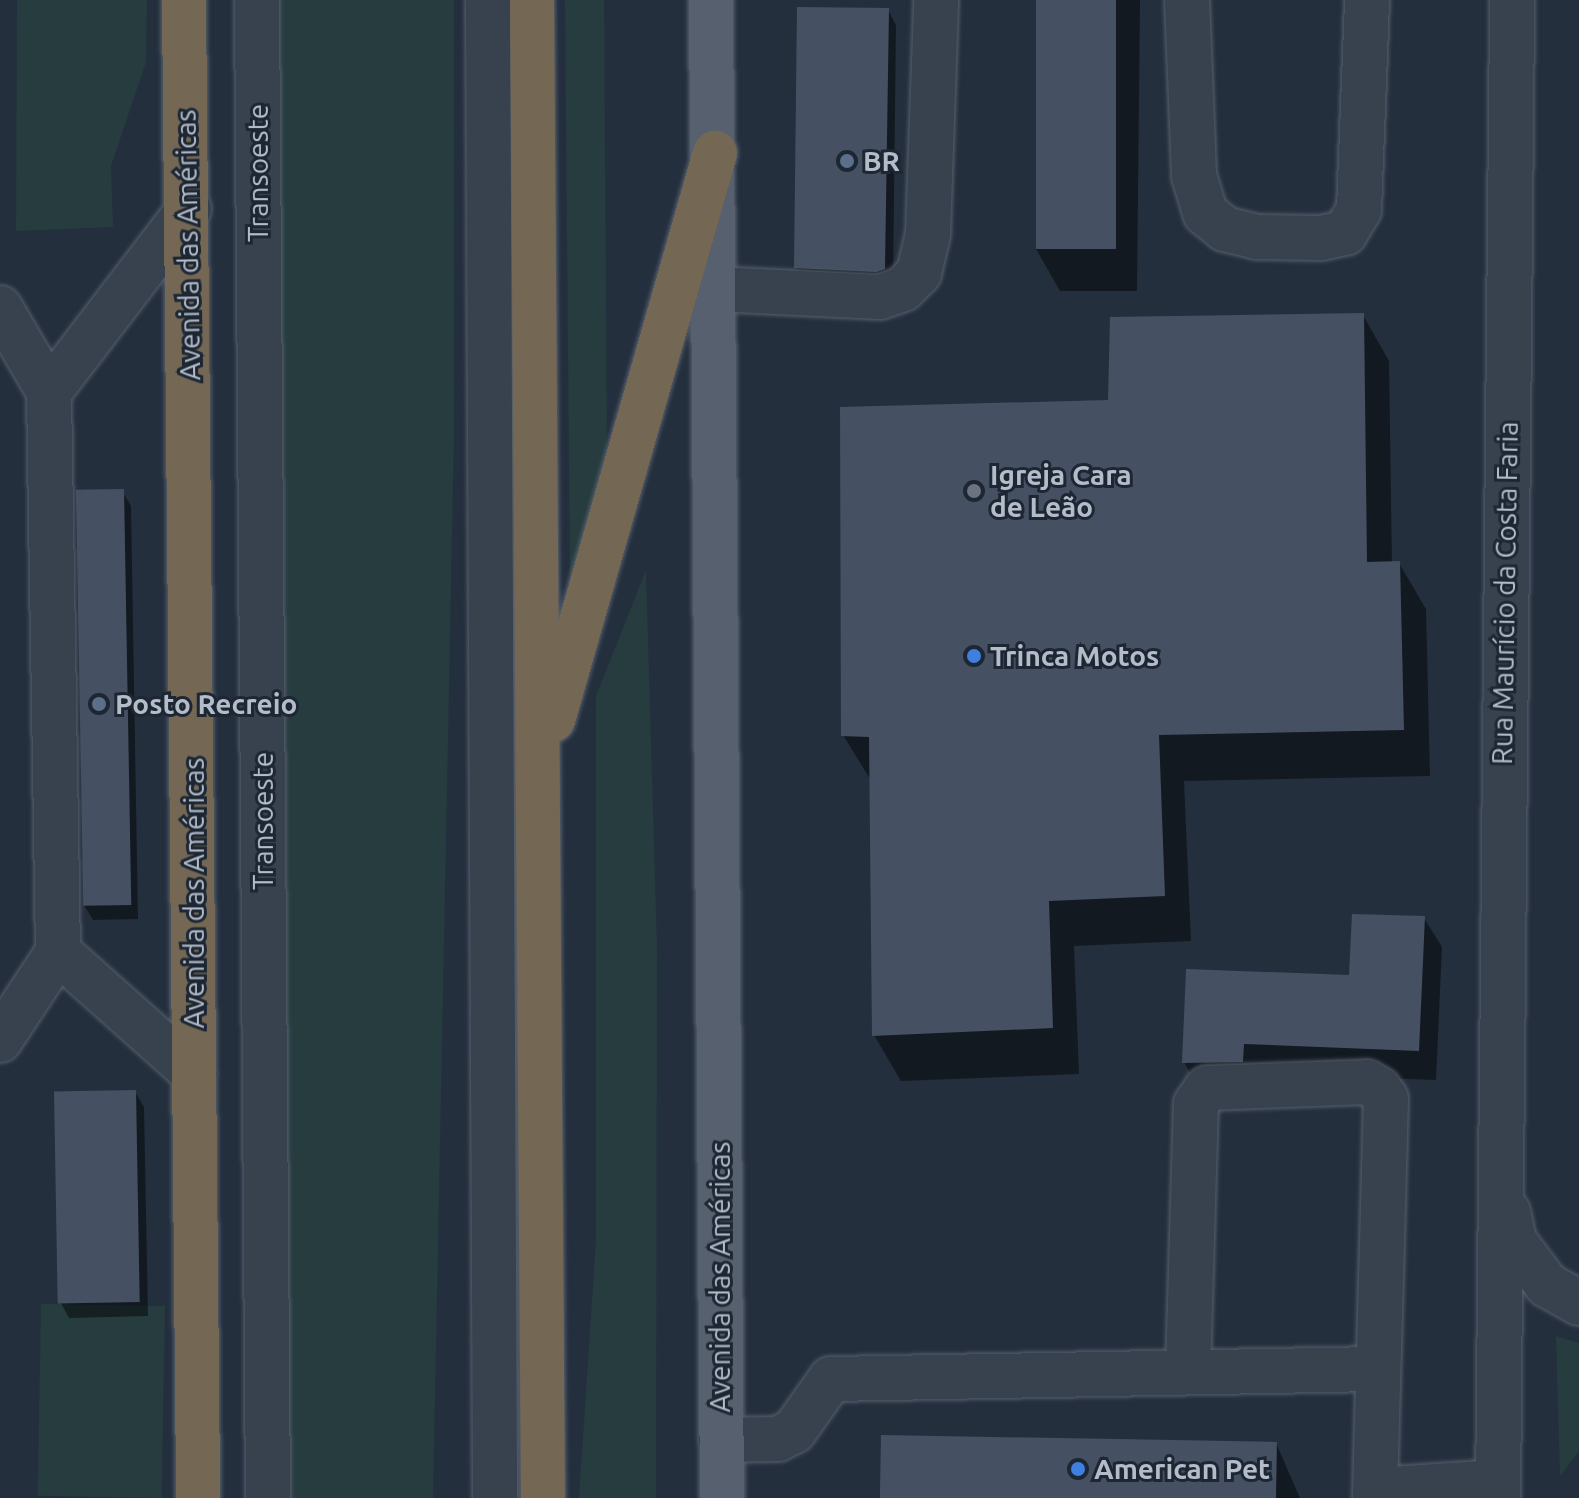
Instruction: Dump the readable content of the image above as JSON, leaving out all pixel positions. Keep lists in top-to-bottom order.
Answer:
{
  "streets": {
    "highway": ["Avenida das Américas"],
    "street": ["Transoeste", "Rua Maurício da Costa Faria"]
  },
  "places": [
    "BR",
    "Igreja Cara de Leão",
    "Trinca Motos",
    "Posto Recreio",
    "American Pet"
  ]
}
